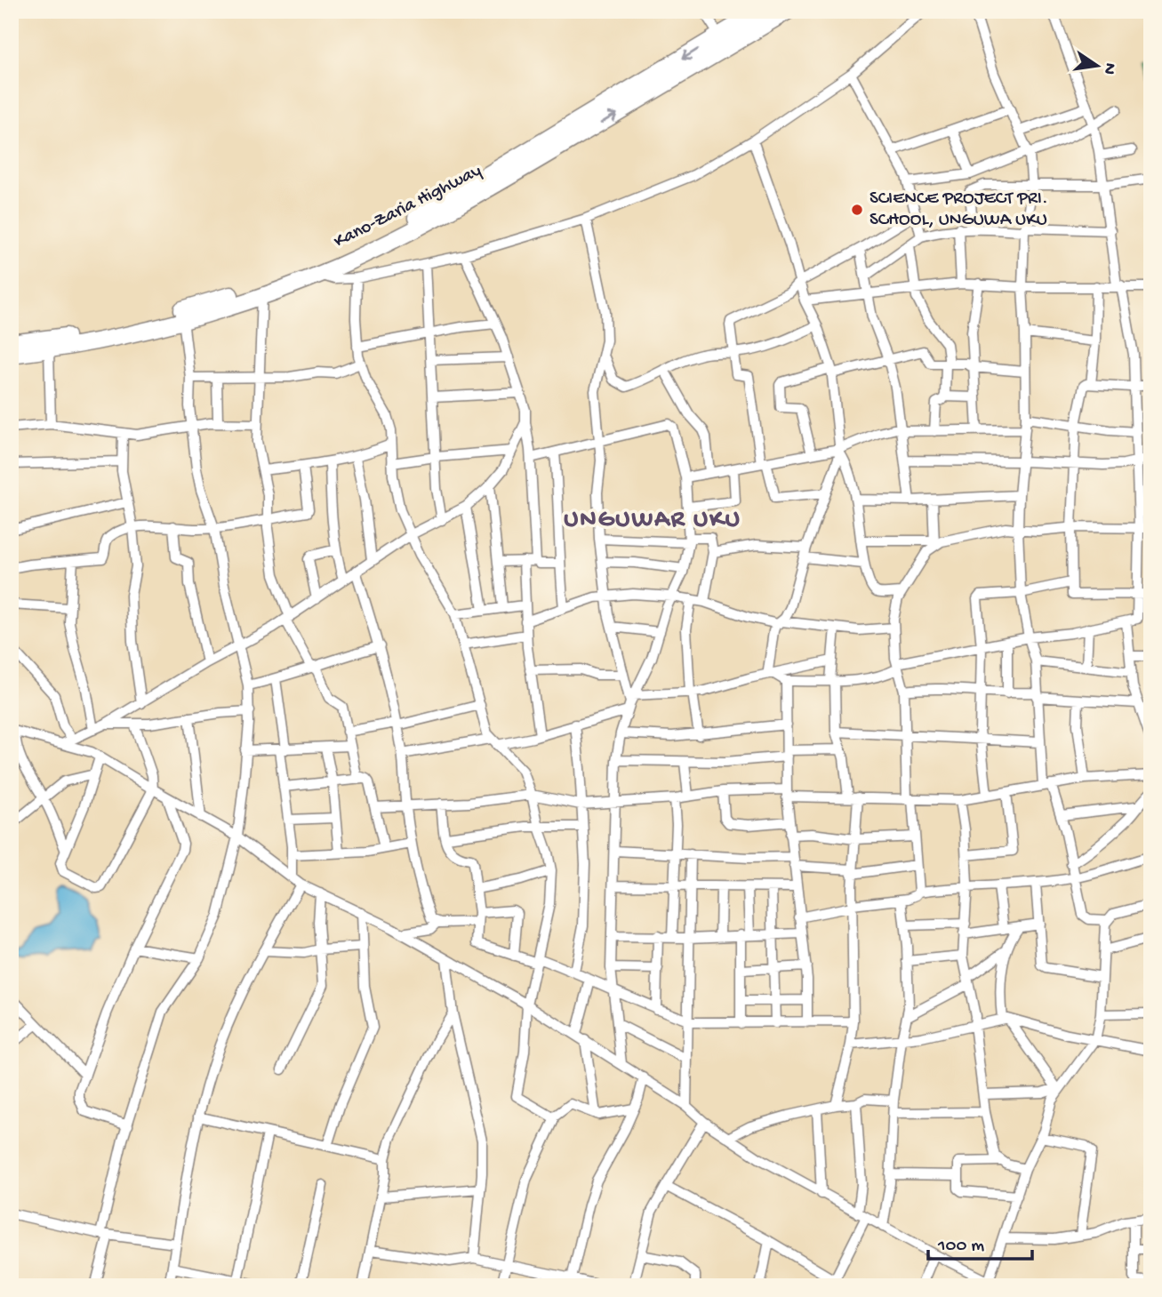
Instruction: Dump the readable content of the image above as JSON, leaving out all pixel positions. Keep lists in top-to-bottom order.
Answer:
{
  "streets": {
    "highway": ["Kano-Zaria Highway"]
  },
  "districts": ["UNGUWAR UKU"],
  "places": ["SCIENCE PROJECT PRI. SCHOOL, UNGUWA UKU"],
  "scale_bar": "100 m",
  "north": "right"
}
